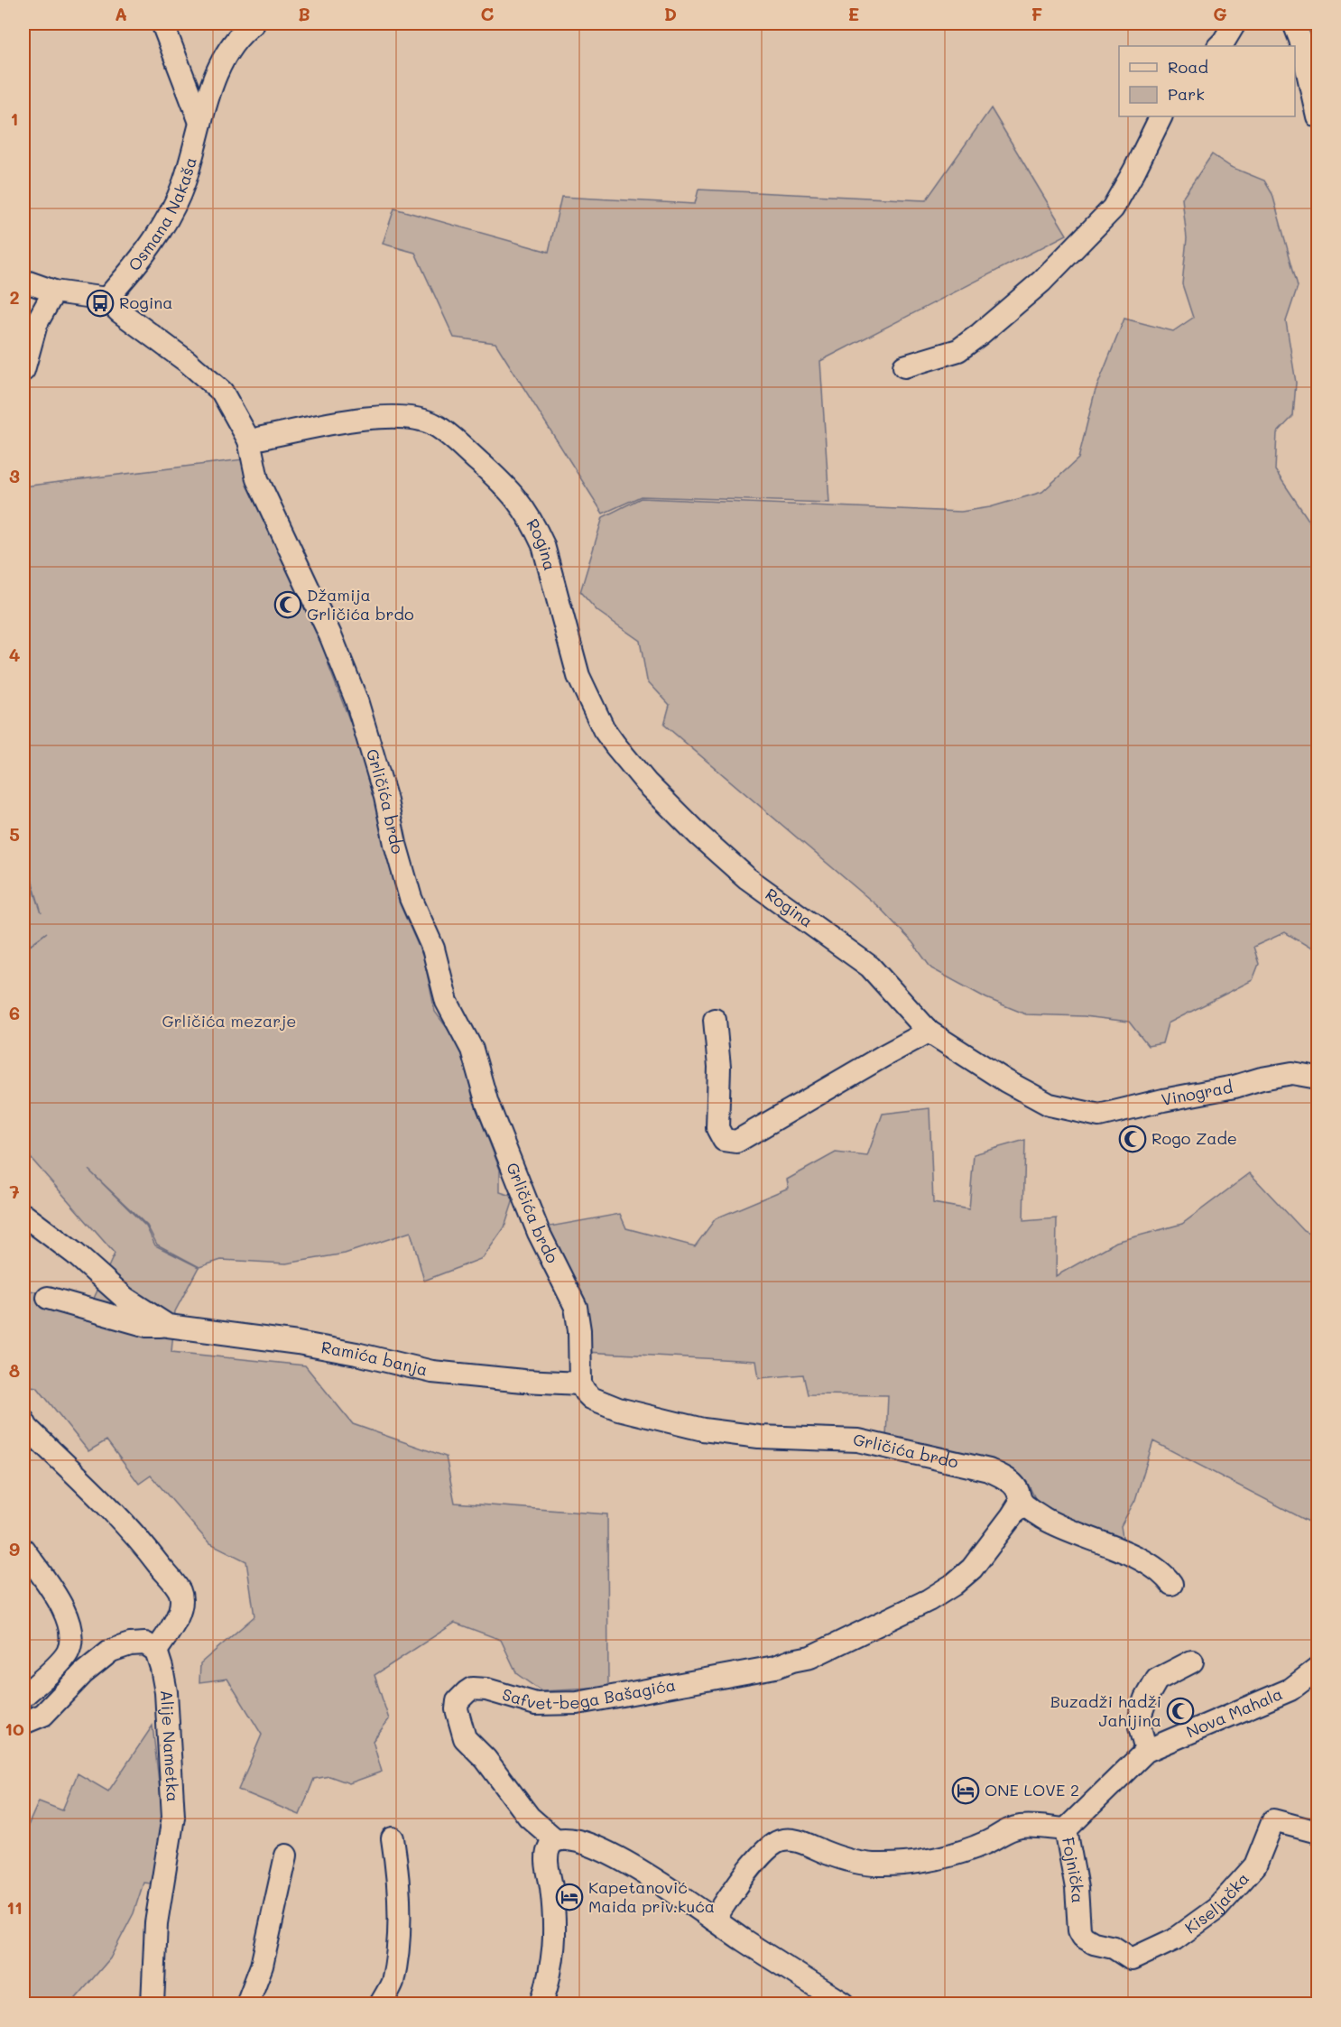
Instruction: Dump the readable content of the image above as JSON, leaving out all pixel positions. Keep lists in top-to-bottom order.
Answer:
{
  "streets": {
    "street": [
      "Osmana Nakaša",
      "Rogina",
      "Grličića brdo",
      "Vinograd",
      "Ramića banja",
      "Safvet-bega Bašagića",
      "Nova Mahala",
      "Alije Nametka",
      "Fojnička",
      "Kiseljačka"
    ]
  },
  "crossings": [
    ["Rogina", "Grličića brdo"],
    ["Rogina", "Vinograd"],
    ["Grličića brdo", "Ramića banja"],
    ["Grličića brdo", "Safvet-bega Bašagića"],
    ["Nova Mahala", "Fojnička"],
    ["Fojnička", "Kiseljačka"]
  ],
  "parks": ["Grličića mezarje"],
  "places": {
    "bus stop": ["Rogina"],
    "mosque": ["Džamija Grličića brdo", "Rogo Zade", "Buzadži hadži Jahijina"],
    "hotel": ["ONE LOVE 2", "Kapetanović Maida priv.kuća"]
  },
  "legend": ["Road", "Park"],
  "grid": {
    "columns": [
      "A",
      "B",
      "C",
      "D",
      "E",
      "F",
      "G"
    ],
    "rows": [
      "1",
      "2",
      "3",
      "4",
      "5",
      "6",
      "7",
      "8",
      "9",
      "10",
      "11"
    ]
  }
}
